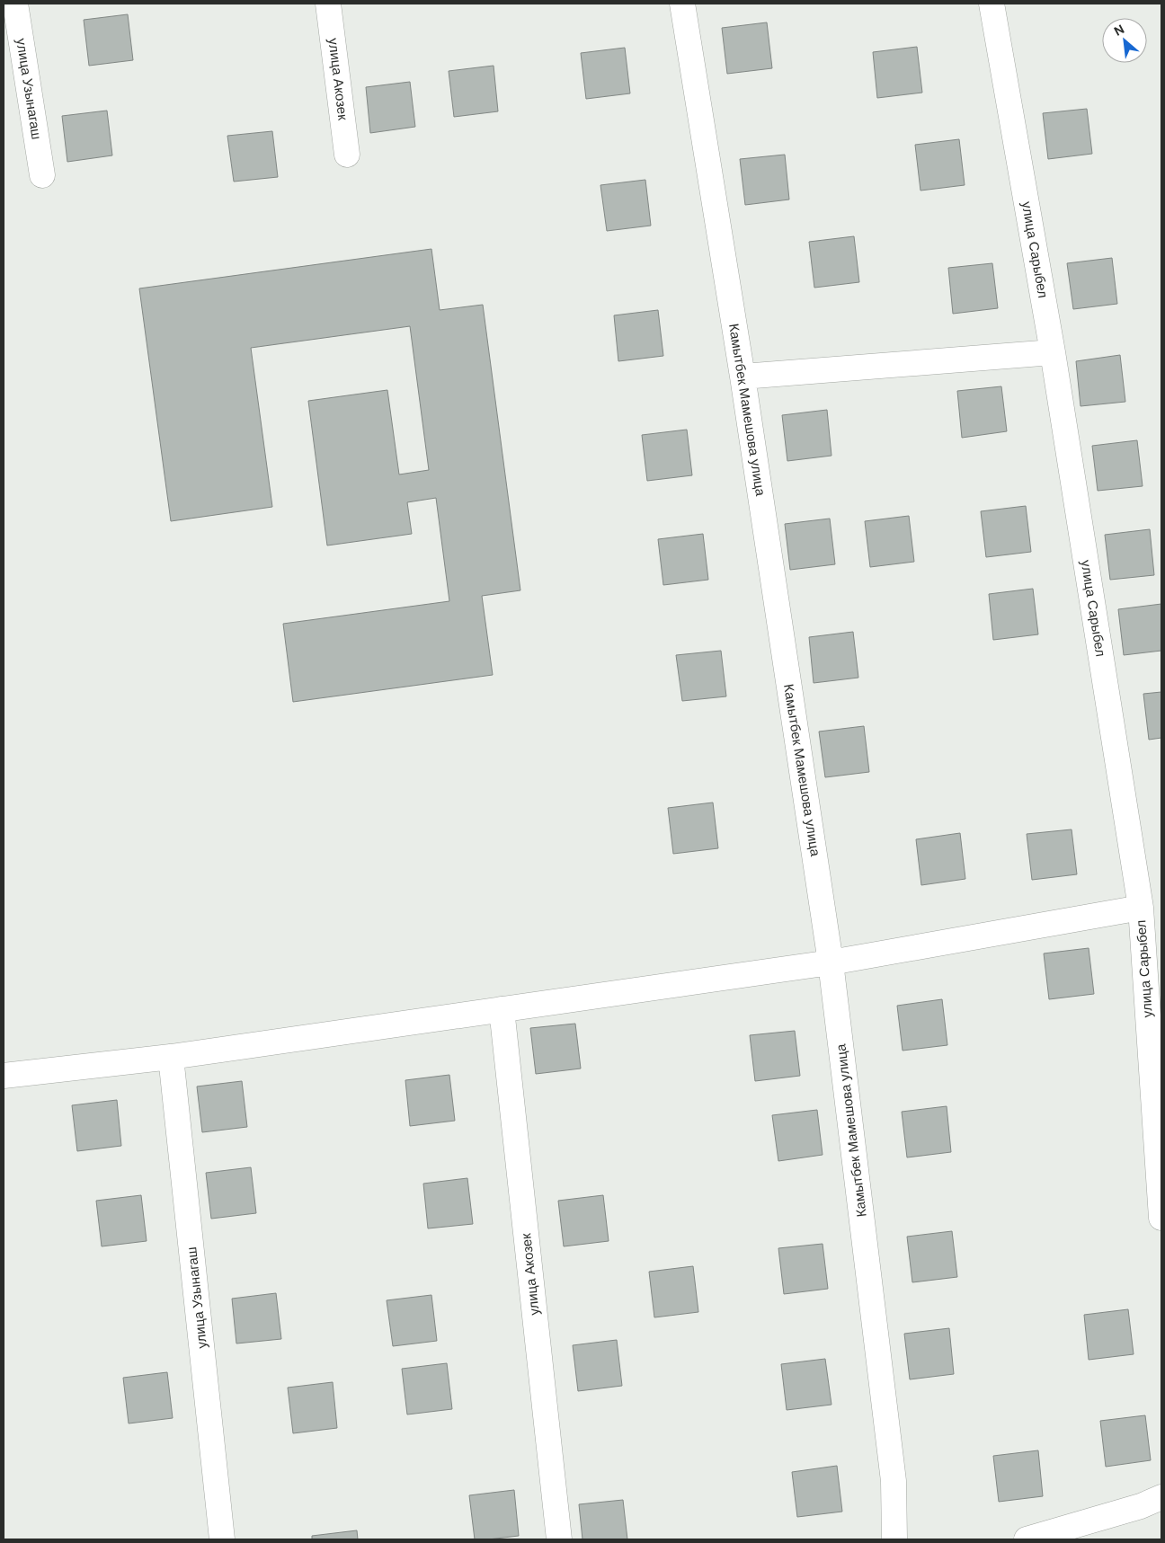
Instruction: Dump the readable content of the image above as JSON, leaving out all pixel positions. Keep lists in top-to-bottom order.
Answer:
{
  "streets": {
    "street": [
      "улица Акозек",
      "улица Узынагаш",
      "улица Сарыбел",
      "Камытбек Мамешова улица"
    ]
  },
  "north": "top left"
}
